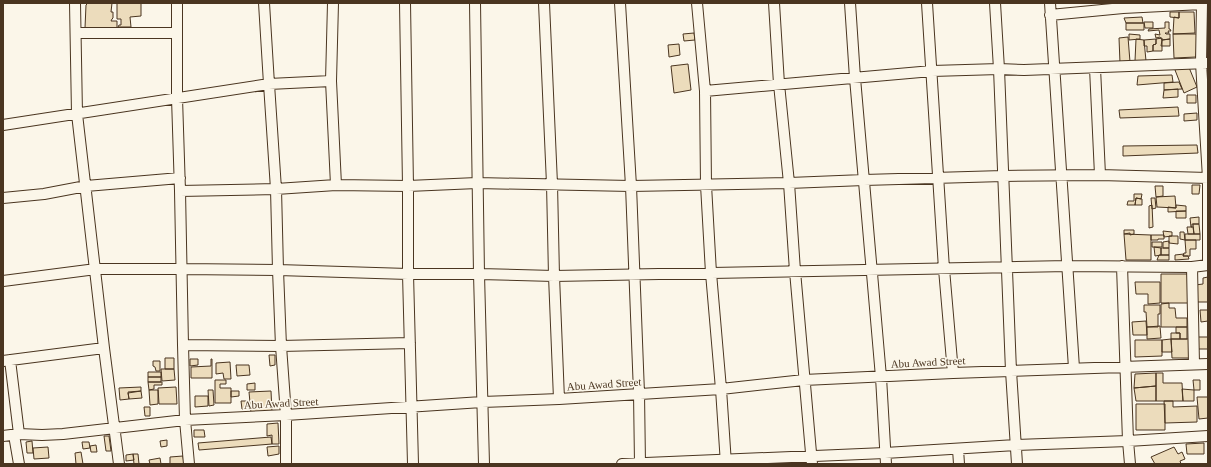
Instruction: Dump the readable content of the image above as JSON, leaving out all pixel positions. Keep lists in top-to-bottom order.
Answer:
{
  "streets": {
    "street": ["Abu Awad Street"]
  }
}
